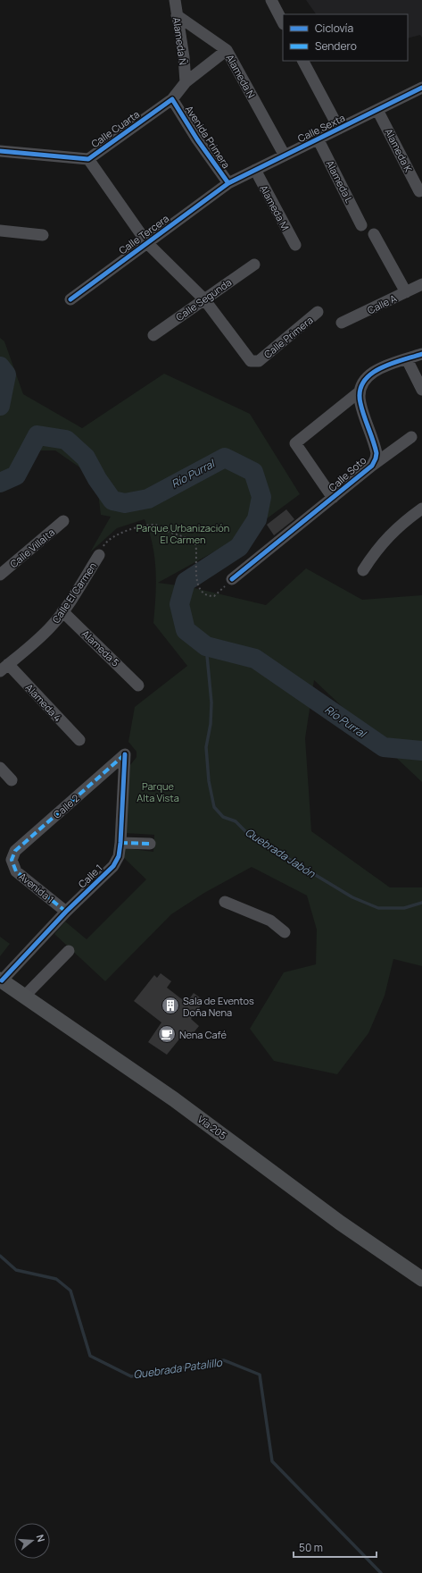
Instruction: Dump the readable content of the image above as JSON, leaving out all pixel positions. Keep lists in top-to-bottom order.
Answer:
{
  "streets": {
    "main road": ["Vía 205"],
    "street": [
      "Alameda Ñ",
      "Alameda N",
      "Calle Sexta",
      "Calle Cuarta",
      "Avenida Primera",
      "Alameda K",
      "Alameda L",
      "Alameda M",
      "Calle Tercera",
      "Calle Segunda",
      "Calle A",
      "Calle Primera",
      "Calle Soto",
      "Calle Villalta",
      "Calle El Carmen",
      "Alameda 5",
      "Alameda 4",
      "Calle 2",
      "Calle 1",
      "Avenida 1"
    ]
  },
  "crossings": [
    ["Alameda Ñ", "Alameda N"],
    ["Alameda Ñ", "Calle Cuarta"],
    ["Alameda N", "Calle Sexta"],
    ["Alameda N", "Calle Cuarta"],
    ["Calle Sexta", "Avenida Primera"],
    ["Calle Sexta", "Alameda K"],
    ["Calle Sexta", "Alameda L"],
    ["Calle Sexta", "Alameda M"],
    ["Calle Sexta", "Calle Tercera"],
    ["Calle Cuarta", "Avenida Primera"],
    ["Avenida Primera", "Calle Tercera"],
    ["Calle Segunda", "Calle Primera"],
    ["Calle El Carmen", "Alameda 5"],
    ["Calle El Carmen", "Alameda 4"],
    ["Calle 2", "Calle 1"],
    ["Calle 2", "Avenida 1"],
    ["Calle 1", "Avenida 1"],
    ["Calle 1", "Vía 205"]
  ],
  "water": ["Río Purral", "Quebrada Jabón", "Quebrada Patalillo"],
  "parks": ["Parque Urbanización El Carmen", "Parque Alta Vista"],
  "places": {
    "building": ["Sala de Eventos Doña Nena"],
    "cafe": ["Nena Café"]
  },
  "legend": ["Ciclovía", "Sendero"],
  "scale_bar": "50 m",
  "north": "right"
}
